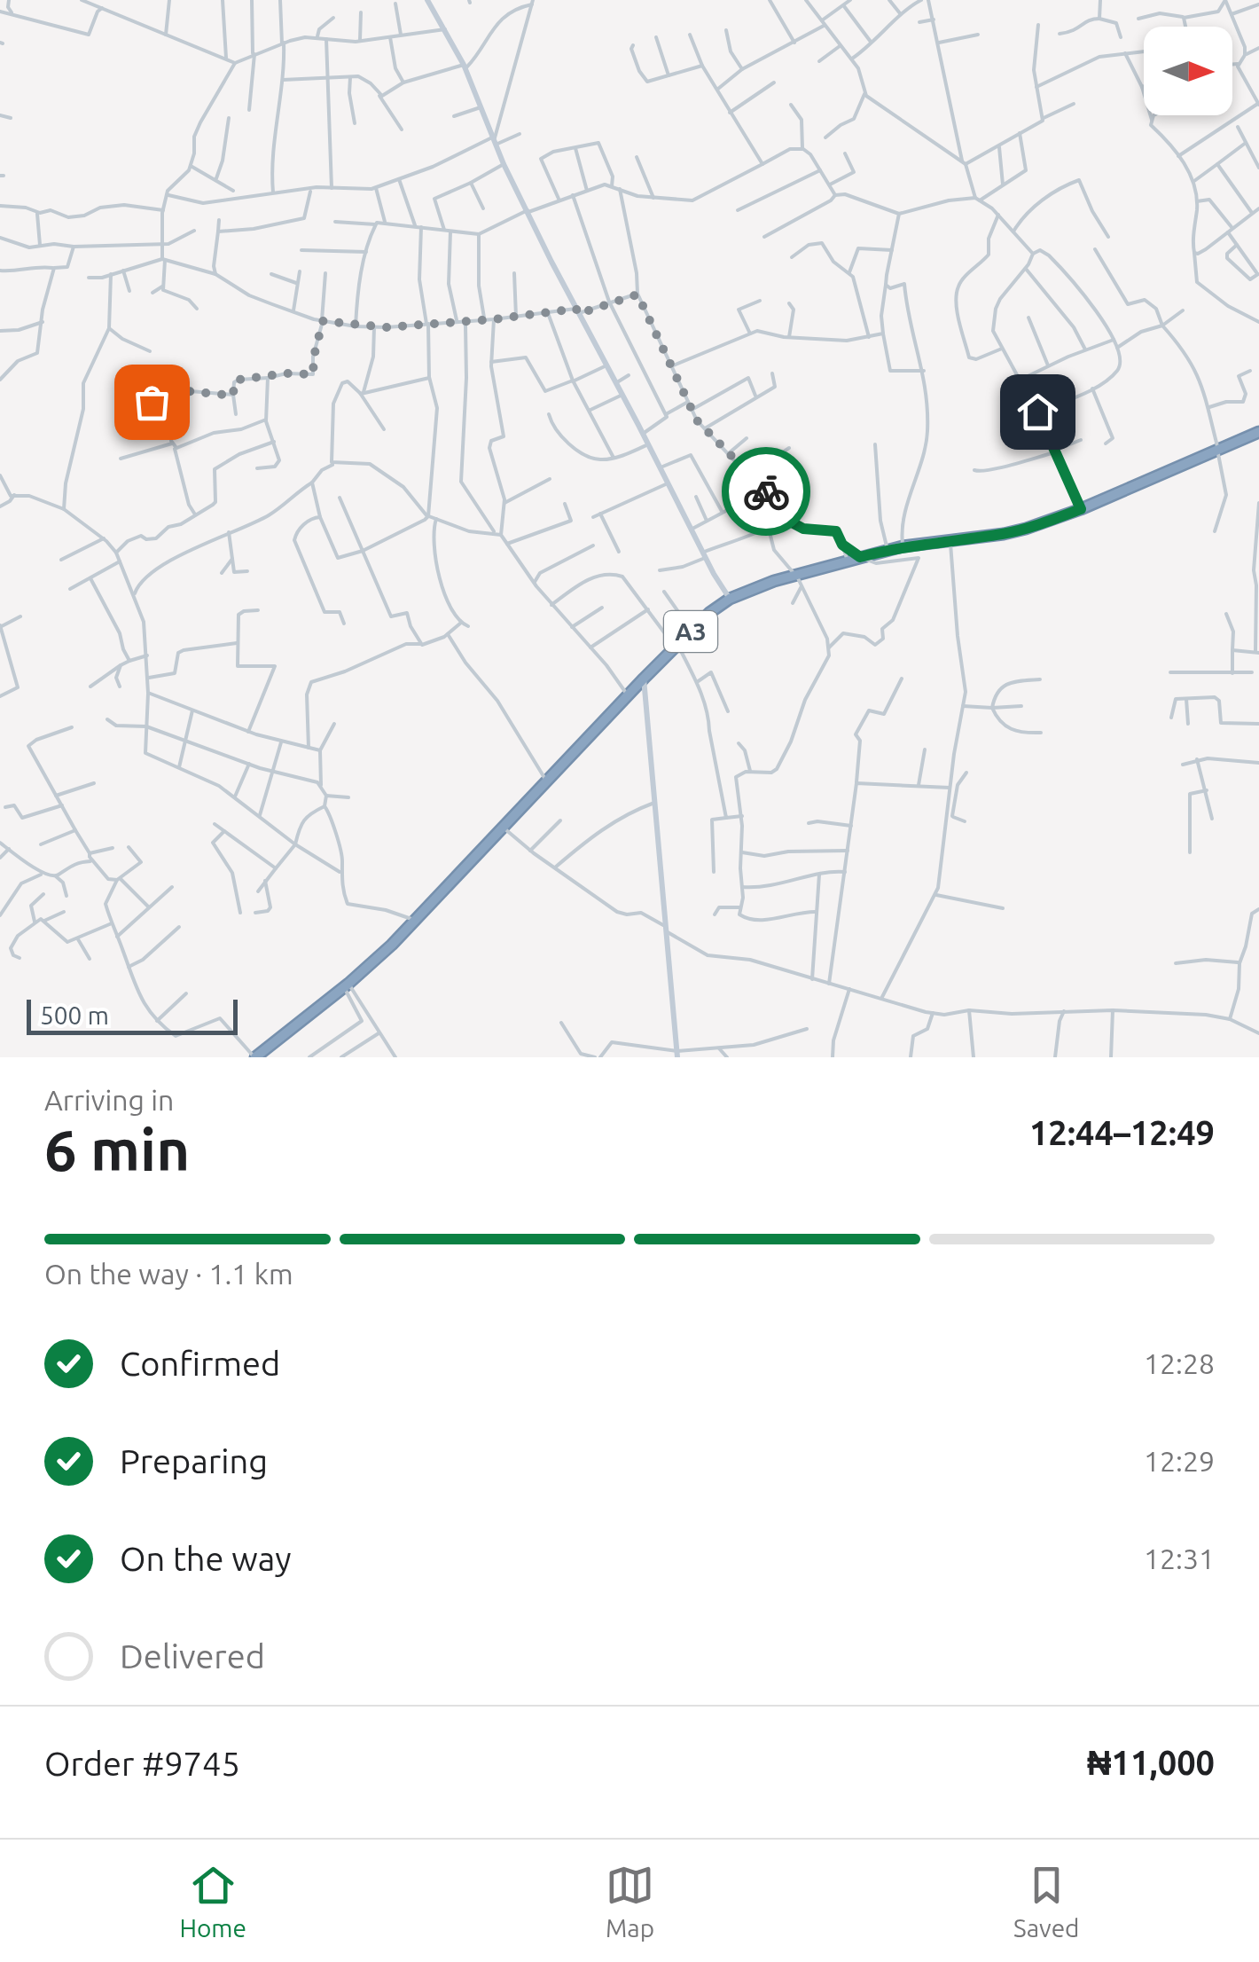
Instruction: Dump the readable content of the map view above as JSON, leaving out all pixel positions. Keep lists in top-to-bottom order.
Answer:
{
  "streets": {
    "highway": ["A3"]
  },
  "scale_bar": "500 m",
  "north": "right",
  "page": {
    "scale": "500 m",
    "heading": ["6 min", "Arriving in", "12:44–12:49"],
    "panel": ["Order #9745", "₦11,000"],
    "bar": "On the way · 1.1 km",
    "list": [
      ["Confirmed", "12:28"],
      ["Preparing", "12:29"],
      ["On the way", "12:31"],
      "Delivered"
    ],
    "tabs": ["Home", "Map", "Saved"]
  }
}
